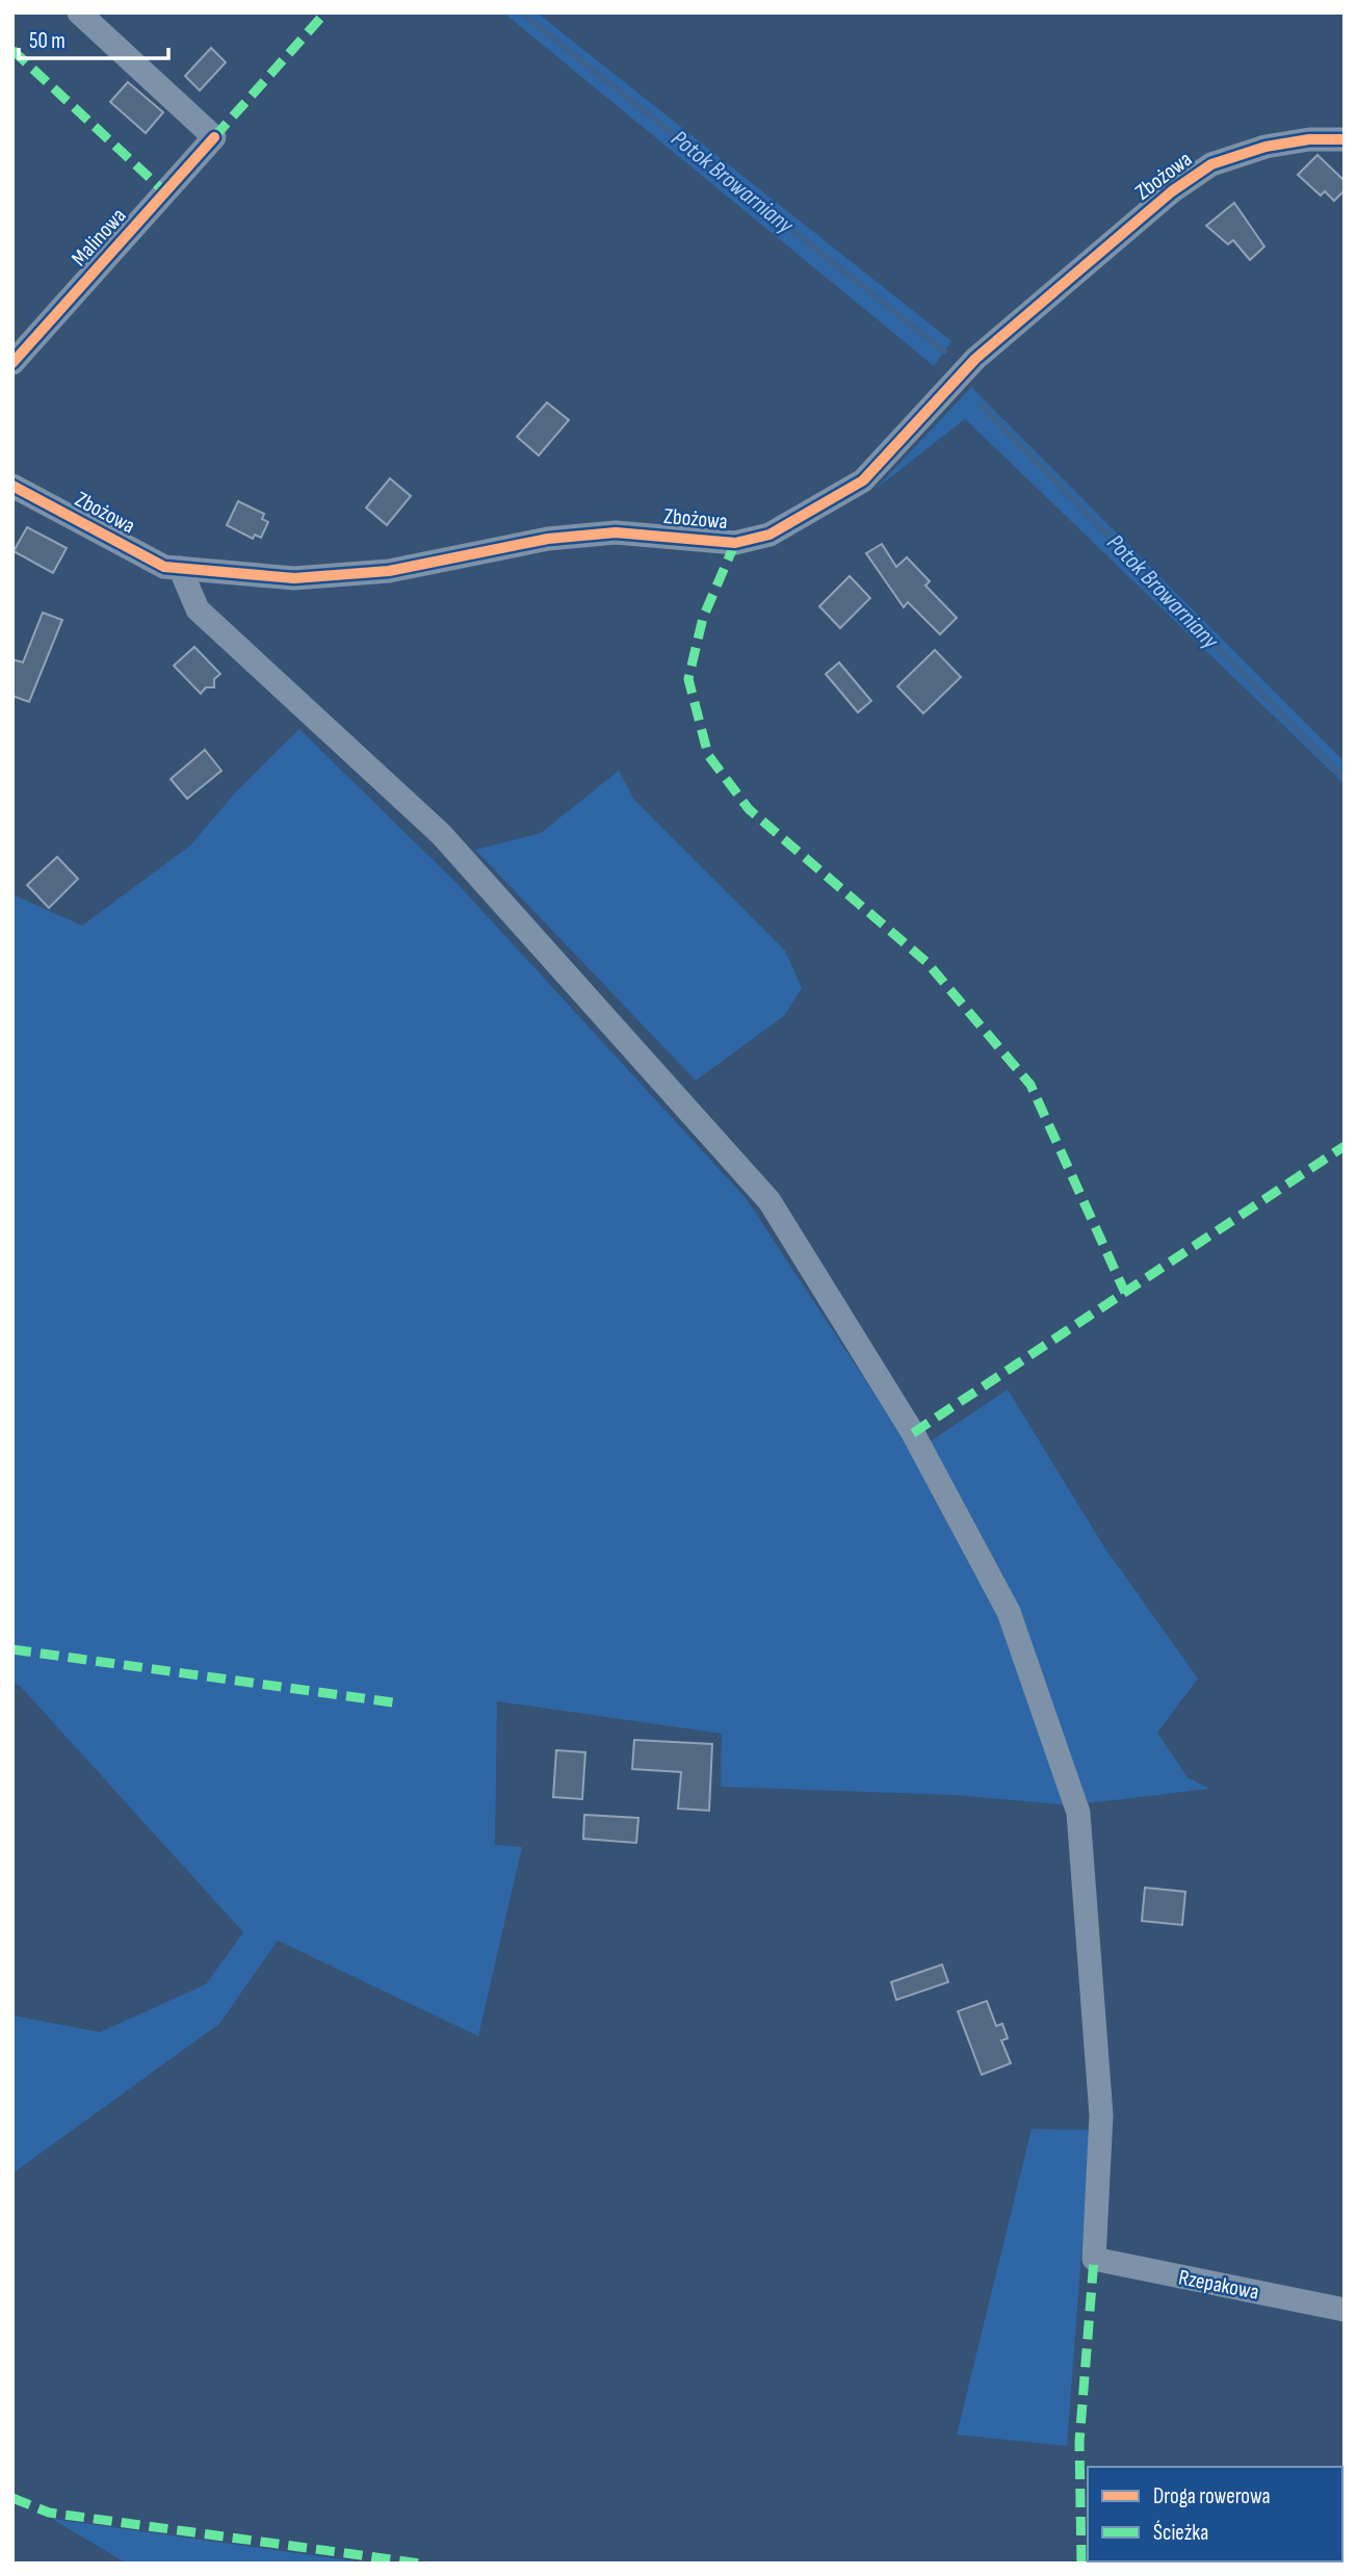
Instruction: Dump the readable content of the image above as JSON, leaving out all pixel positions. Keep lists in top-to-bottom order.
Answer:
{
  "streets": {
    "street": ["Zbożowa", "Malinowa", "Rzepakowa"]
  },
  "crossings": [
    ["Zbożowa", "Rzepakowa"]
  ],
  "water": ["Potok Browarniany"],
  "legend": ["Droga rowerowa", "Ścieżka"],
  "scale_bar": "50 m"
}
